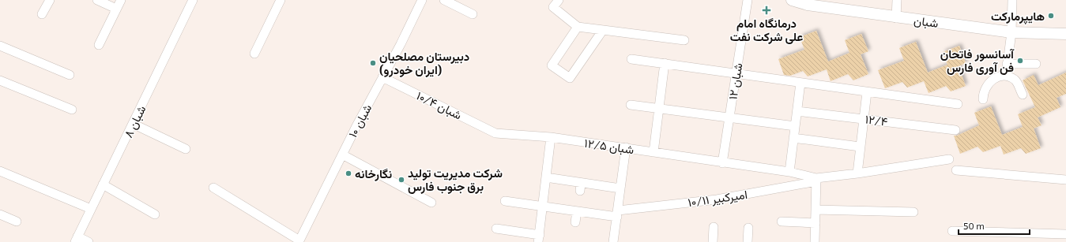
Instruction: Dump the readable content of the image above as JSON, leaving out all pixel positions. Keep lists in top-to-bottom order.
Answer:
{
  "streets": {
    "street": [
      "شبان",
      "۱۲ شبان",
      "۱۰/۴ شبان",
      "۱۲/۴",
      "۱۰ شبان",
      "۸ شبان",
      "۱۲/۵ شبان",
      "۱۰/۱۱ امیرکبیر"
    ]
  },
  "crossings": [
    ["۱۲ شبان", "۱۲/۵ شبان"],
    ["۱۰/۴ شبان", "۱۰ شبان"],
    ["۱۰/۴ شبان", "۱۲/۵ شبان"],
    ["۱۲/۵ شبان", "۱۰/۱۱ امیرکبیر"]
  ],
  "places": {
    "health": ["درمانگاه امام علی شرکت نفت"],
    "other": [
      "هایپرمارکت",
      "آسانسور فاتحان فن آوری فارس",
      "دبیرستان مصلحیان (ایران خودرو)",
      "نگارخانه",
      "شرکت مدیریت تولید برق جنوب فارس"
    ]
  },
  "scale_bar": "50 m"
}
